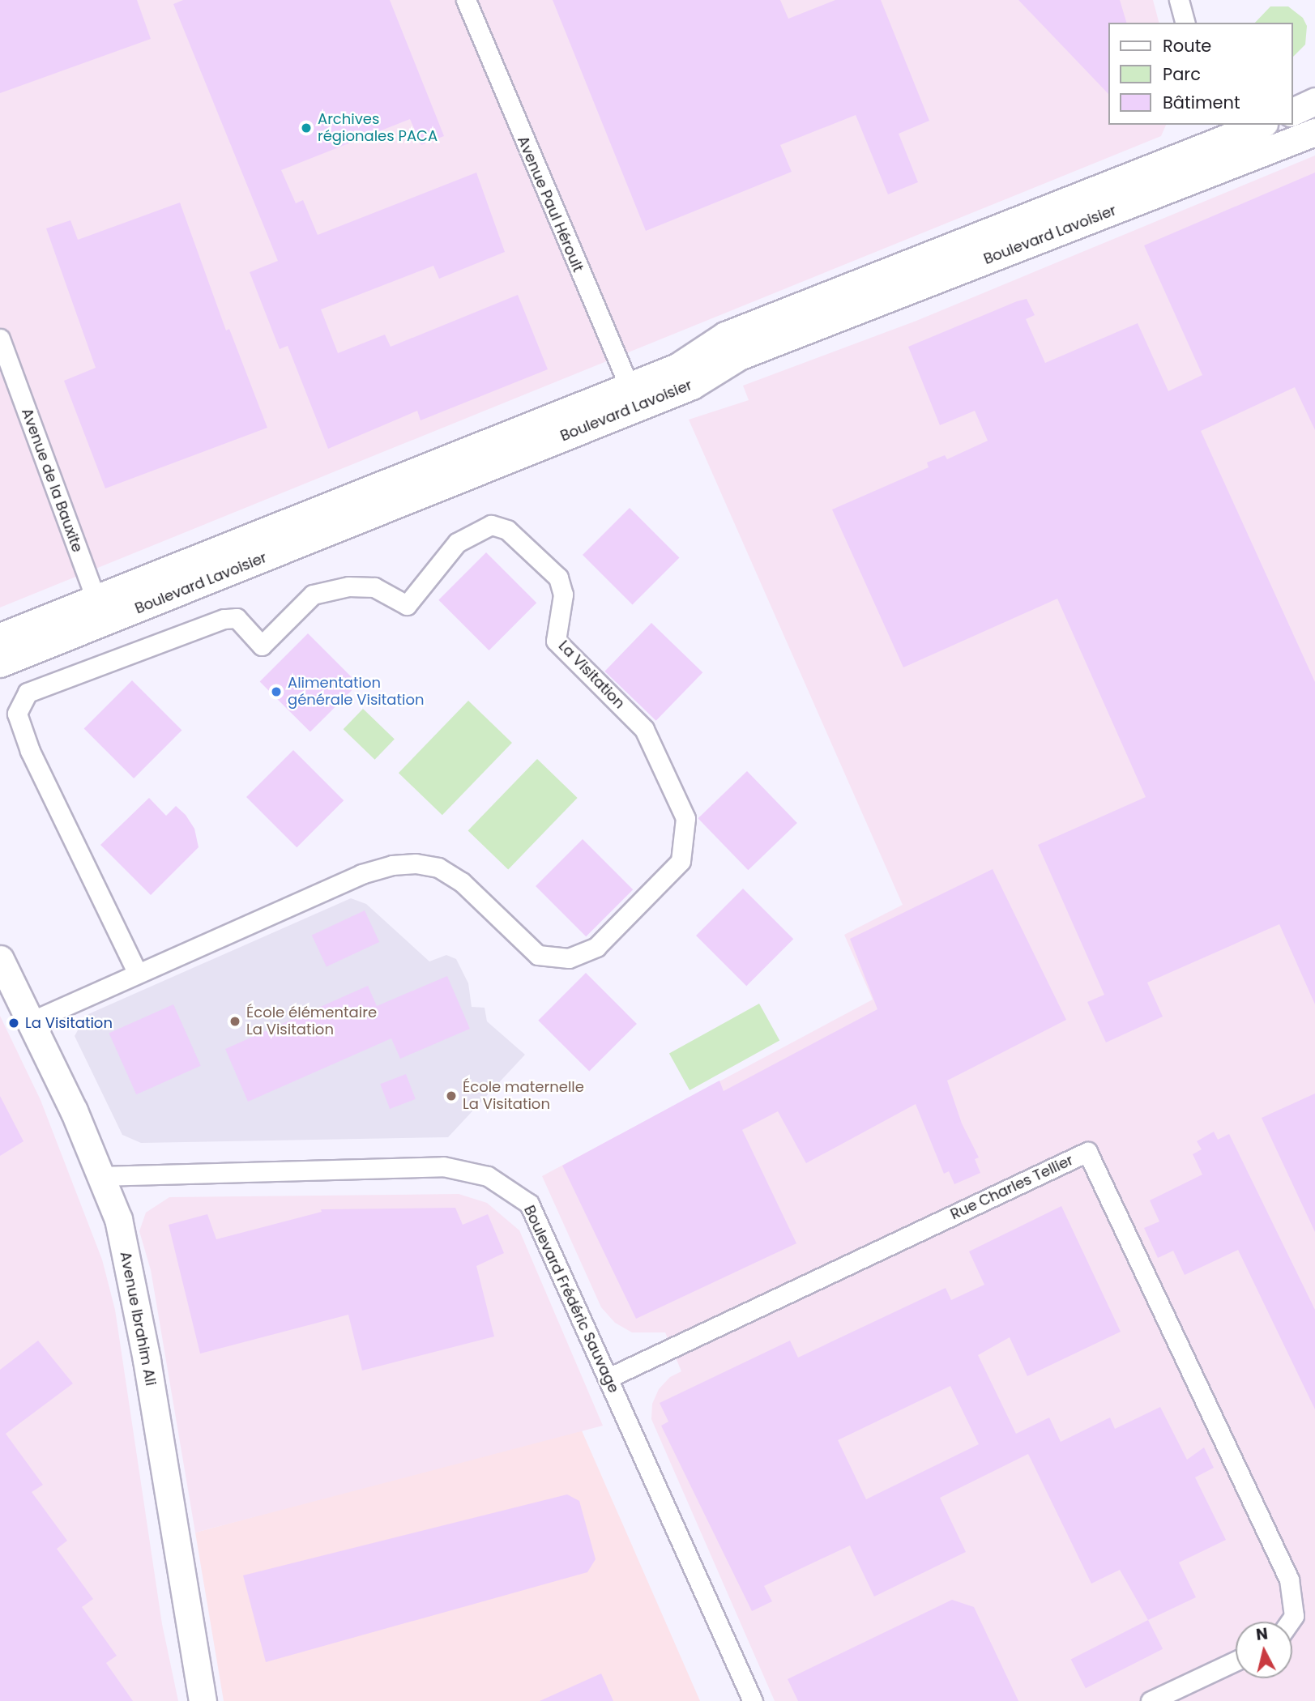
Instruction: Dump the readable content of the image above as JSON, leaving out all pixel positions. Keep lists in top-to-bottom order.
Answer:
{
  "streets": {
    "street": [
      "Avenue Paul Héroult",
      "Boulevard Lavoisier",
      "Avenue de la Bauxite",
      "La Visitation",
      "Rue Charles Tellier",
      "Boulevard Frédéric Sauvage",
      "Avenue Ibrahim Ali"
    ]
  },
  "crossings": [
    ["Avenue Paul Héroult", "Boulevard Lavoisier"],
    ["Boulevard Lavoisier", "Avenue de la Bauxite"],
    ["La Visitation", "Avenue Ibrahim Ali"],
    ["Rue Charles Tellier", "Boulevard Frédéric Sauvage"],
    ["Boulevard Frédéric Sauvage", "Avenue Ibrahim Ali"]
  ],
  "places": [
    "Archives régionales PACA",
    "Alimentation générale Visitation",
    "École élémentaire La Visitation",
    "La Visitation",
    "École maternelle La Visitation"
  ],
  "legend": ["Route", "Parc", "Bâtiment"],
  "north": "top"
}
